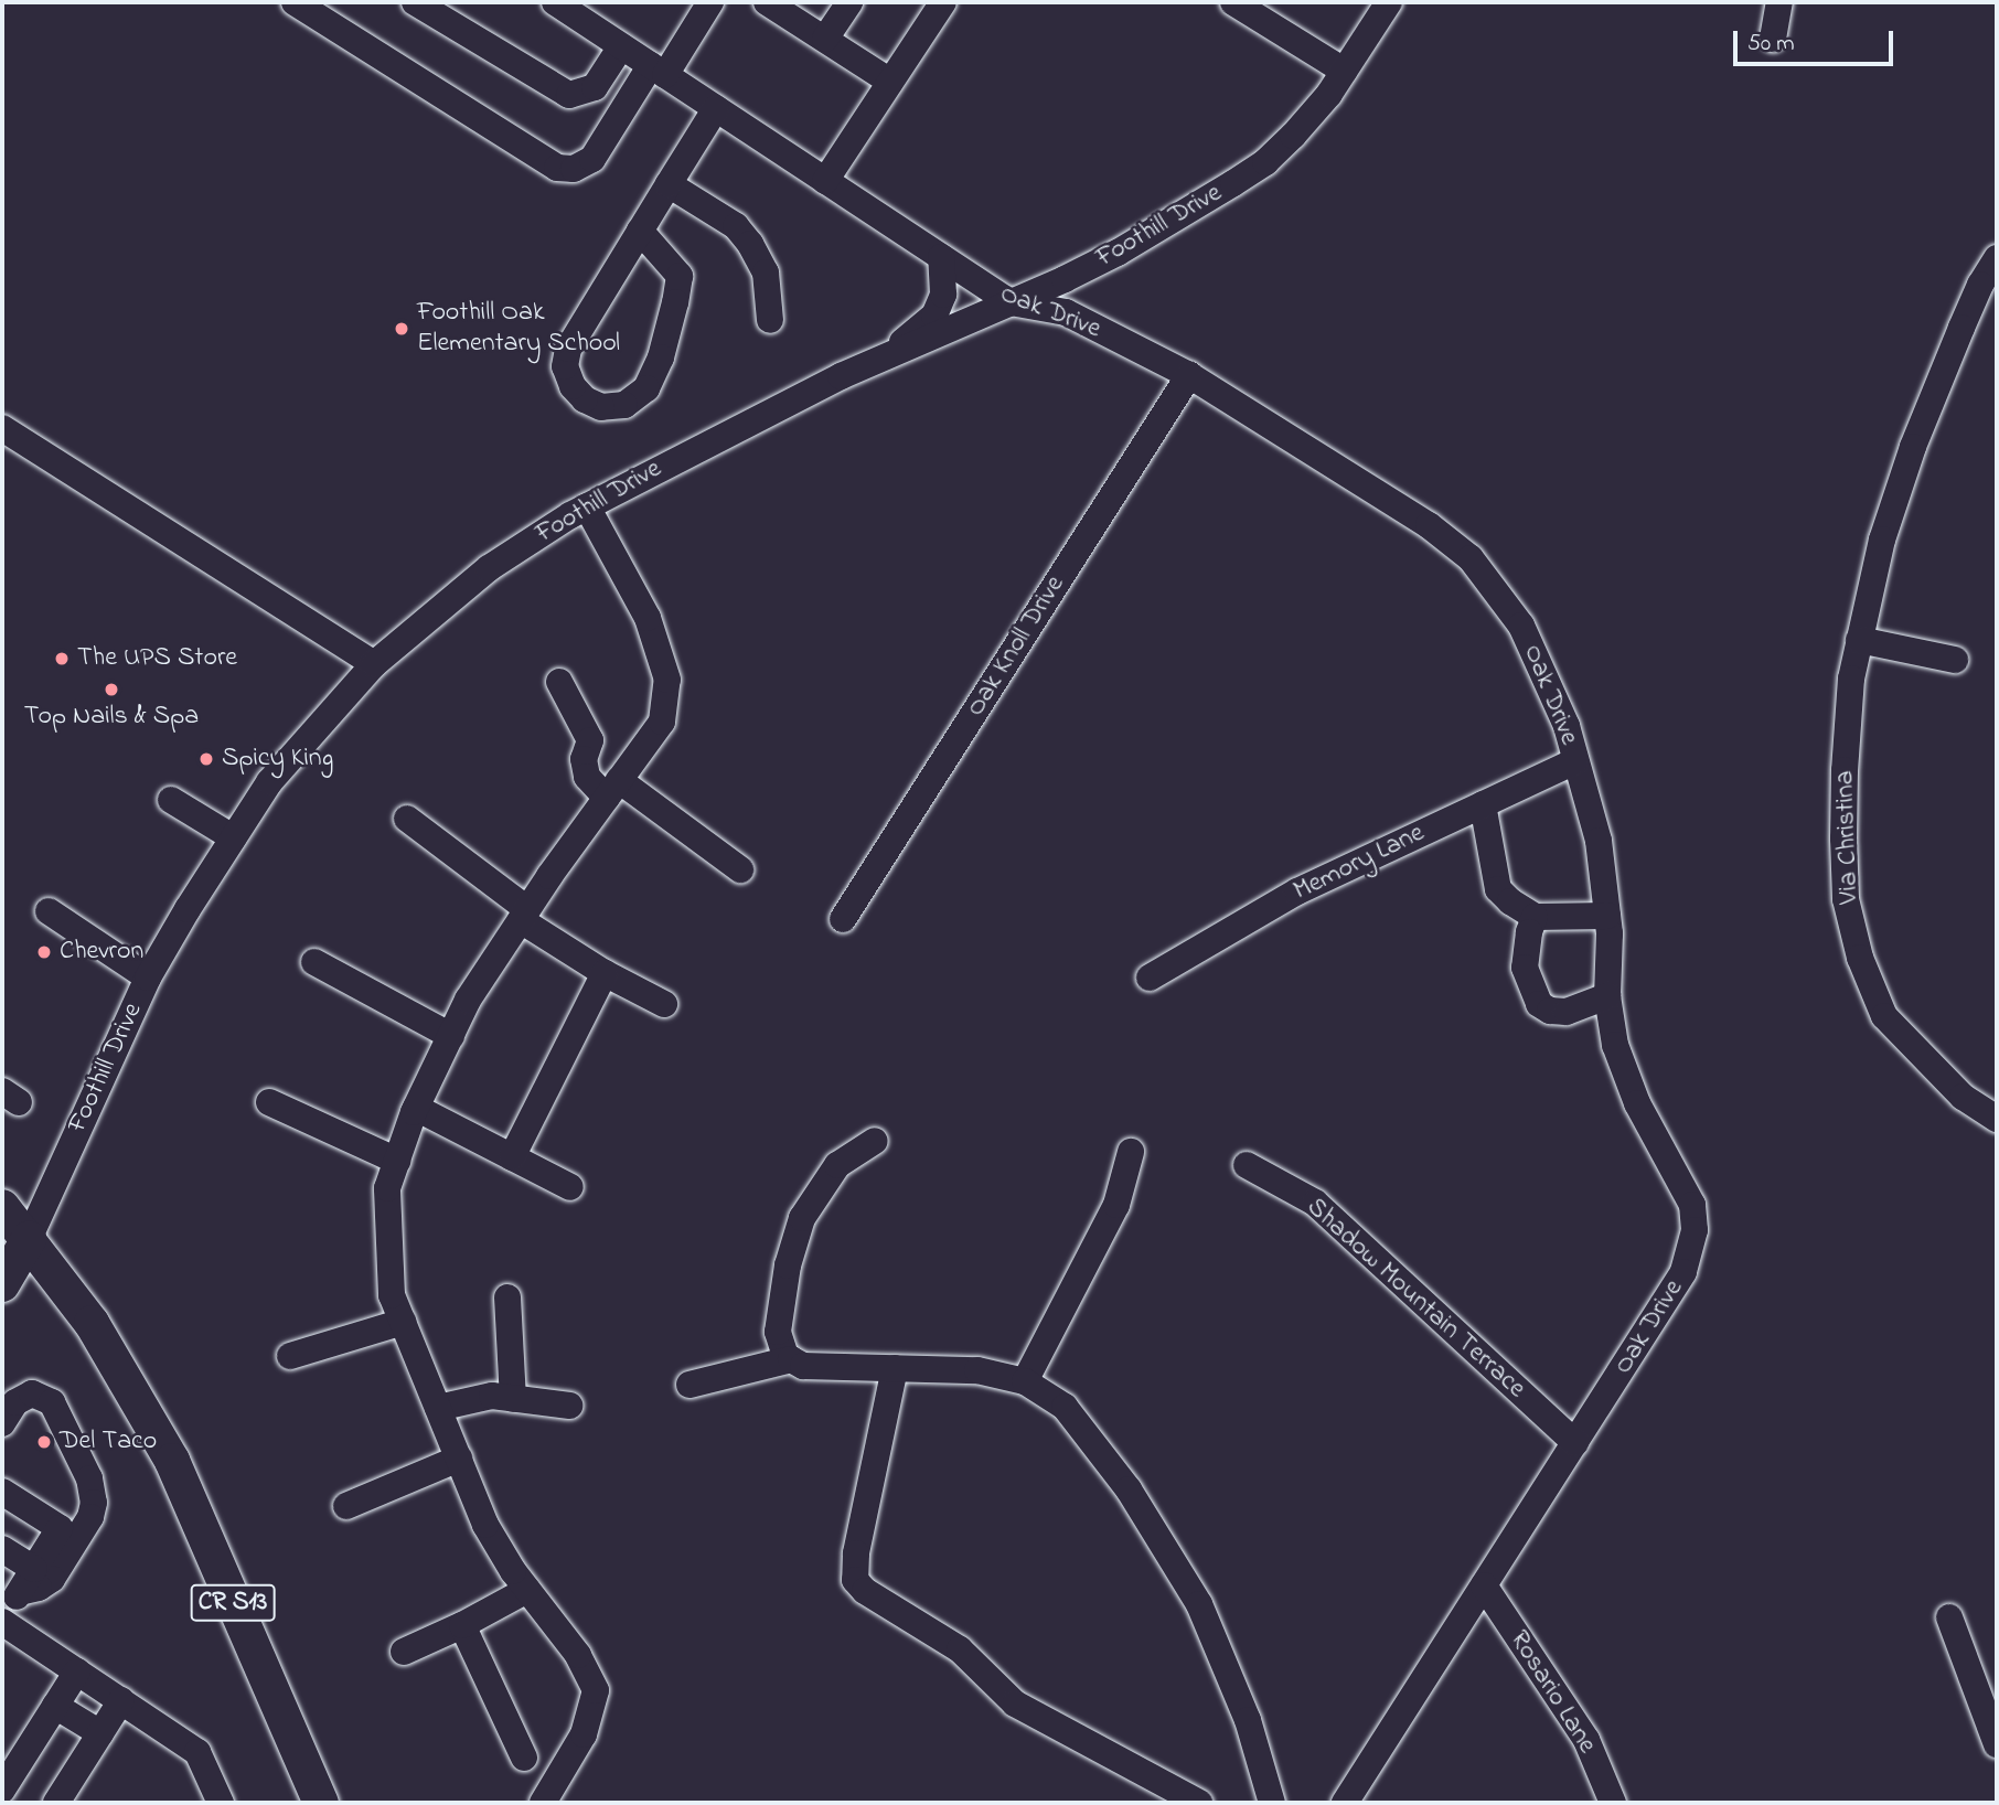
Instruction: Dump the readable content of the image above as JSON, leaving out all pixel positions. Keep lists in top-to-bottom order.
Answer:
{
  "streets": {
    "main road": ["CR S13"],
    "street": [
      "Foothill Drive",
      "Oak Drive",
      "Oak Knoll Drive",
      "Via Christina",
      "Memory Lane",
      "Shadow Mountain Terrace",
      "Rosario Lane"
    ]
  },
  "crossings": [
    ["Foothill Drive", "Oak Drive"],
    ["Foothill Drive", "CR S13"],
    ["Oak Drive", "Oak Knoll Drive"],
    ["Oak Drive", "Memory Lane"],
    ["Oak Drive", "Shadow Mountain Terrace"],
    ["Oak Drive", "Rosario Lane"]
  ],
  "places": [
    "Foothill Oak Elementary School",
    "The UPS Store",
    "Top Nails & Spa",
    "Spicy King",
    "Chevron",
    "Del Taco"
  ],
  "scale_bar": "50 m"
}
